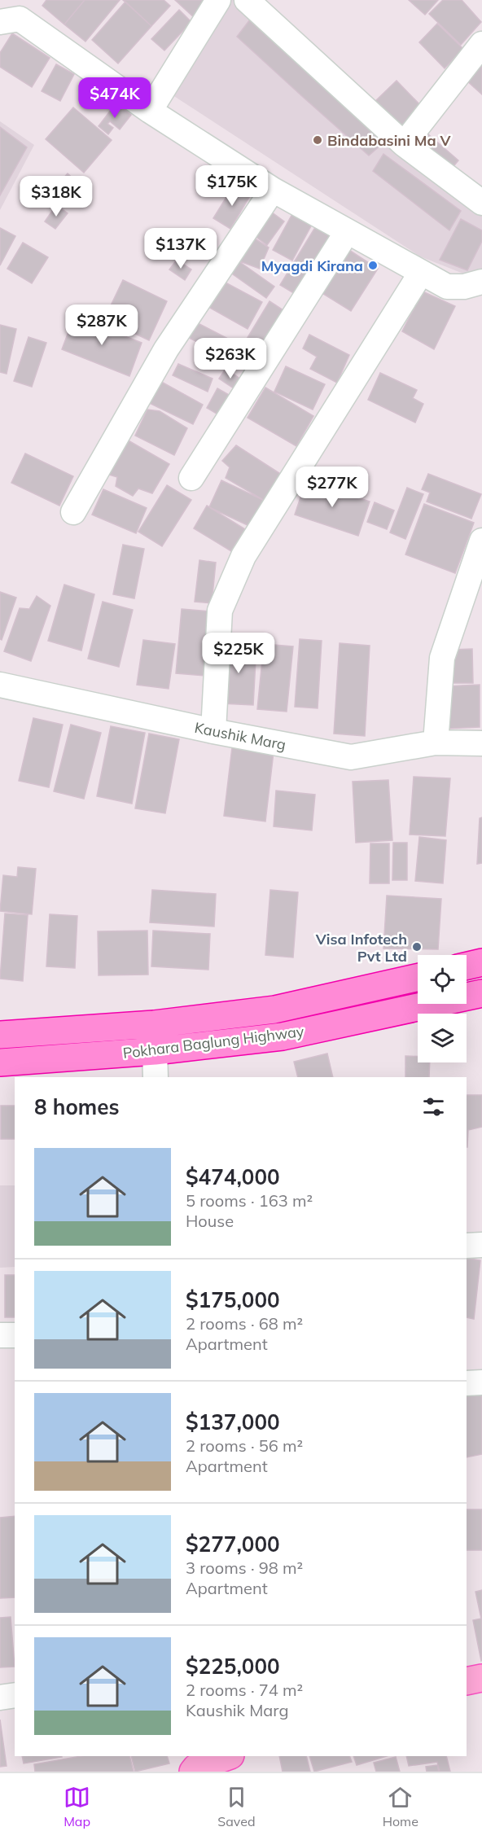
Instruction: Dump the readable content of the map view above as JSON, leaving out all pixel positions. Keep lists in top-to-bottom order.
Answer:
{
  "streets": {
    "highway": ["Pokhara Baglung Highway"],
    "street": ["Kaushik Marg"]
  },
  "places": ["Bindabasini Ma V", "Myagdi Kirana", "Visa Infotech Pvt Ltd"],
  "page": {
    "price": [
      "$474K",
      "$175K",
      "$318K",
      "$137K",
      "$287K",
      "$263K",
      "$277K",
      "$225K"
    ],
    "heading": "8 homes",
    "list": [
      {
        "name": "$474,000",
        "note": "5 rooms · 163 m² · House"
      },
      {
        "name": "$175,000",
        "note": "2 rooms · 68 m² · Apartment"
      },
      {
        "name": "$137,000",
        "note": "2 rooms · 56 m² · Apartment"
      },
      {
        "name": "$277,000",
        "note": "3 rooms · 98 m² · Apartment"
      },
      {
        "name": "$225,000",
        "note": "2 rooms · 74 m² · Kaushik Marg"
      }
    ],
    "tabs": ["Map", "Saved", "Home"]
  }
}
